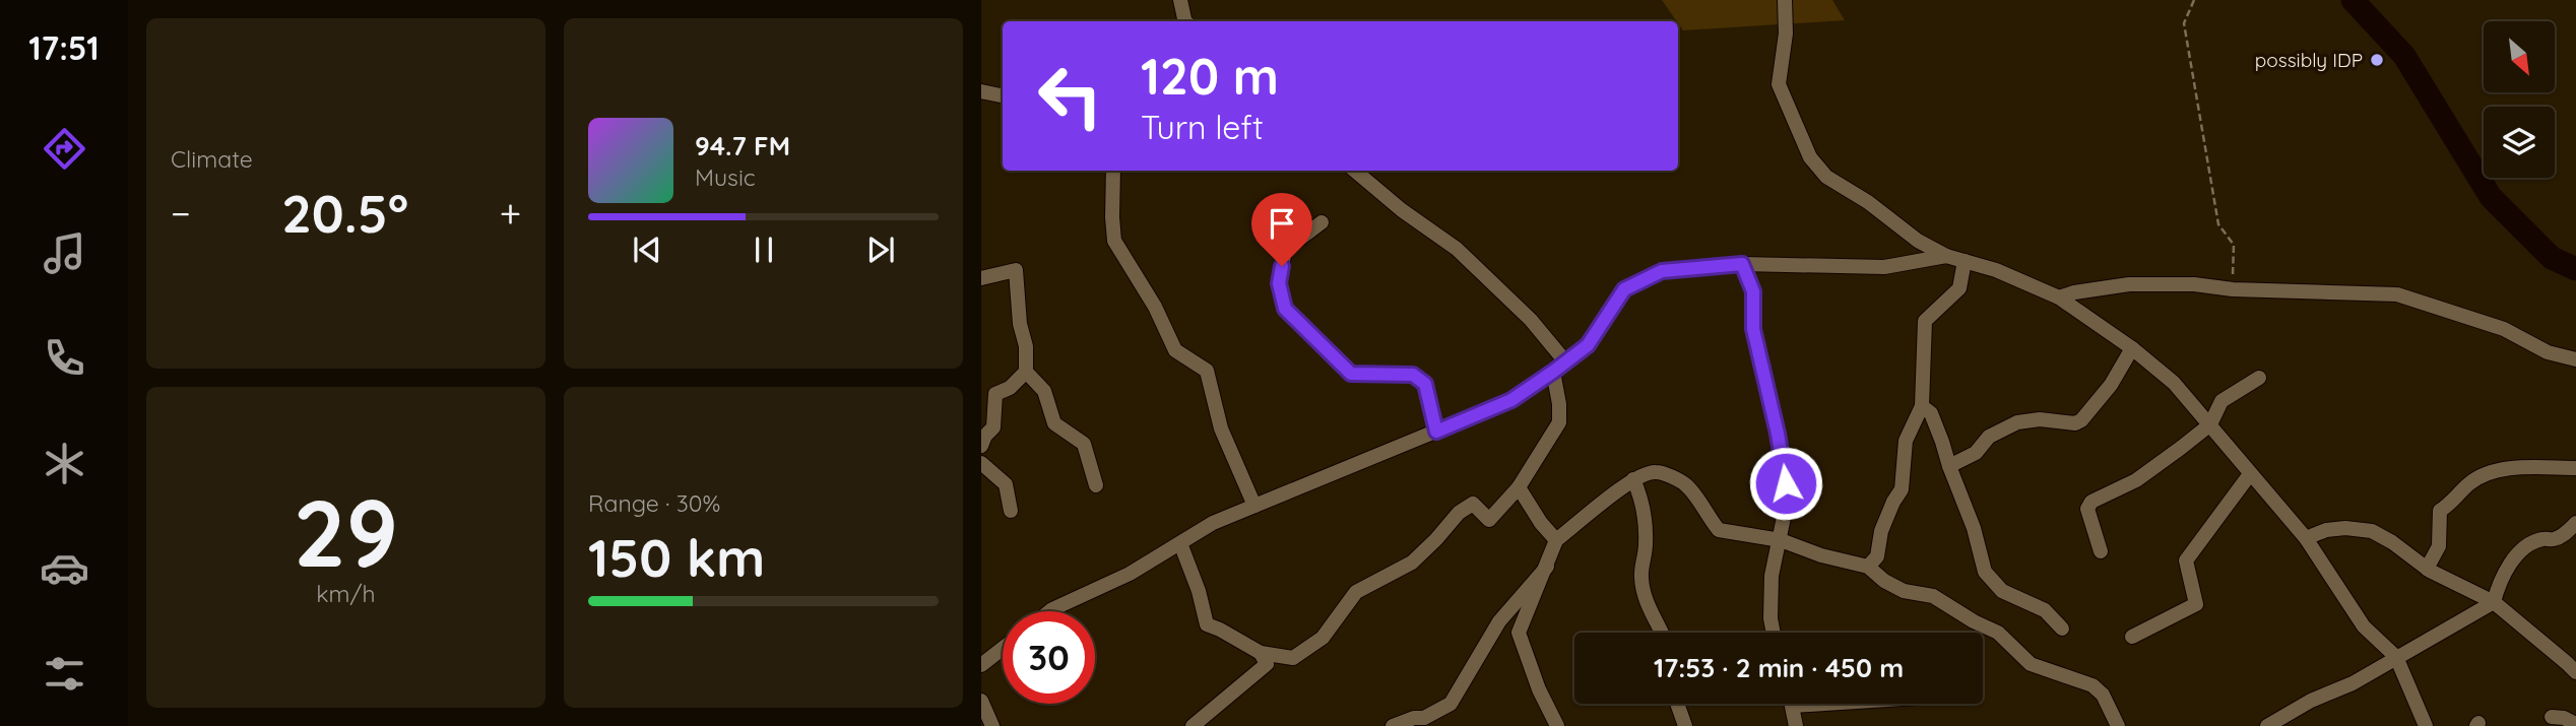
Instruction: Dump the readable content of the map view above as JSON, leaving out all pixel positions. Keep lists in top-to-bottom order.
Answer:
{
  "places": ["possibly IDP"],
  "north": "bottom right",
  "page": {
    "tabs": "17:51",
    "tile": [
      "Climate",
      ["29", "km/h"],
      ["Range · 30%", "150 km"]
    ],
    "turn": ["120 m", "Turn left"],
    "song": ["94.7 FM", "Music"],
    "heat": ["−", "20.5°", "+"],
    "limit": "30",
    "trip": "17:53 · 2 min · 450 m"
  }
}
